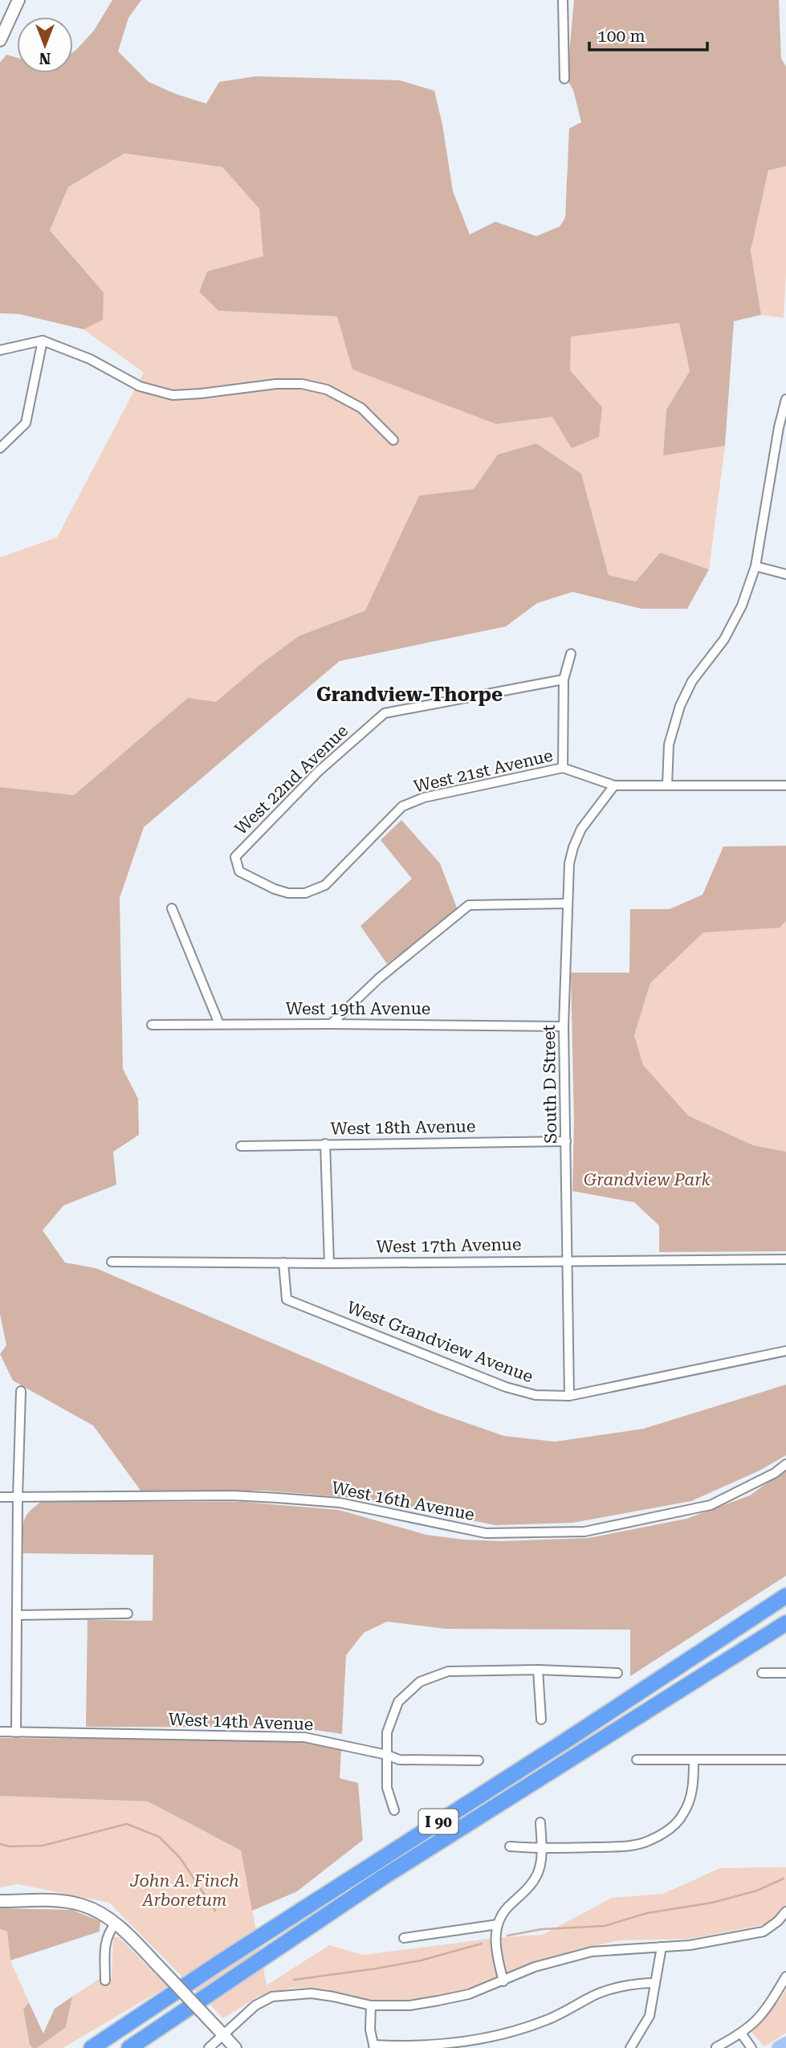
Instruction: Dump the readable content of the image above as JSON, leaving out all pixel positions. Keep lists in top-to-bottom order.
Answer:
{
  "streets": {
    "highway": ["I 90"],
    "street": [
      "West 21st Avenue",
      "West 22nd Avenue",
      "West 19th Avenue",
      "South D Street",
      "West 18th Avenue",
      "West 17th Avenue",
      "West Grandview Avenue",
      "West 16th Avenue",
      "West 14th Avenue"
    ]
  },
  "crossings": [
    ["West 21st Avenue", "West 22nd Avenue"],
    ["West 21st Avenue", "South D Street"],
    ["West 19th Avenue", "South D Street"],
    ["South D Street", "West 18th Avenue"],
    ["South D Street", "West 17th Avenue"],
    ["South D Street", "West Grandview Avenue"],
    ["West 17th Avenue", "West Grandview Avenue"]
  ],
  "districts": ["Grandview-Thorpe"],
  "parks": ["Grandview Park", "John A. Finch Arboretum"],
  "scale_bar": "100 m",
  "north": "bottom"
}
